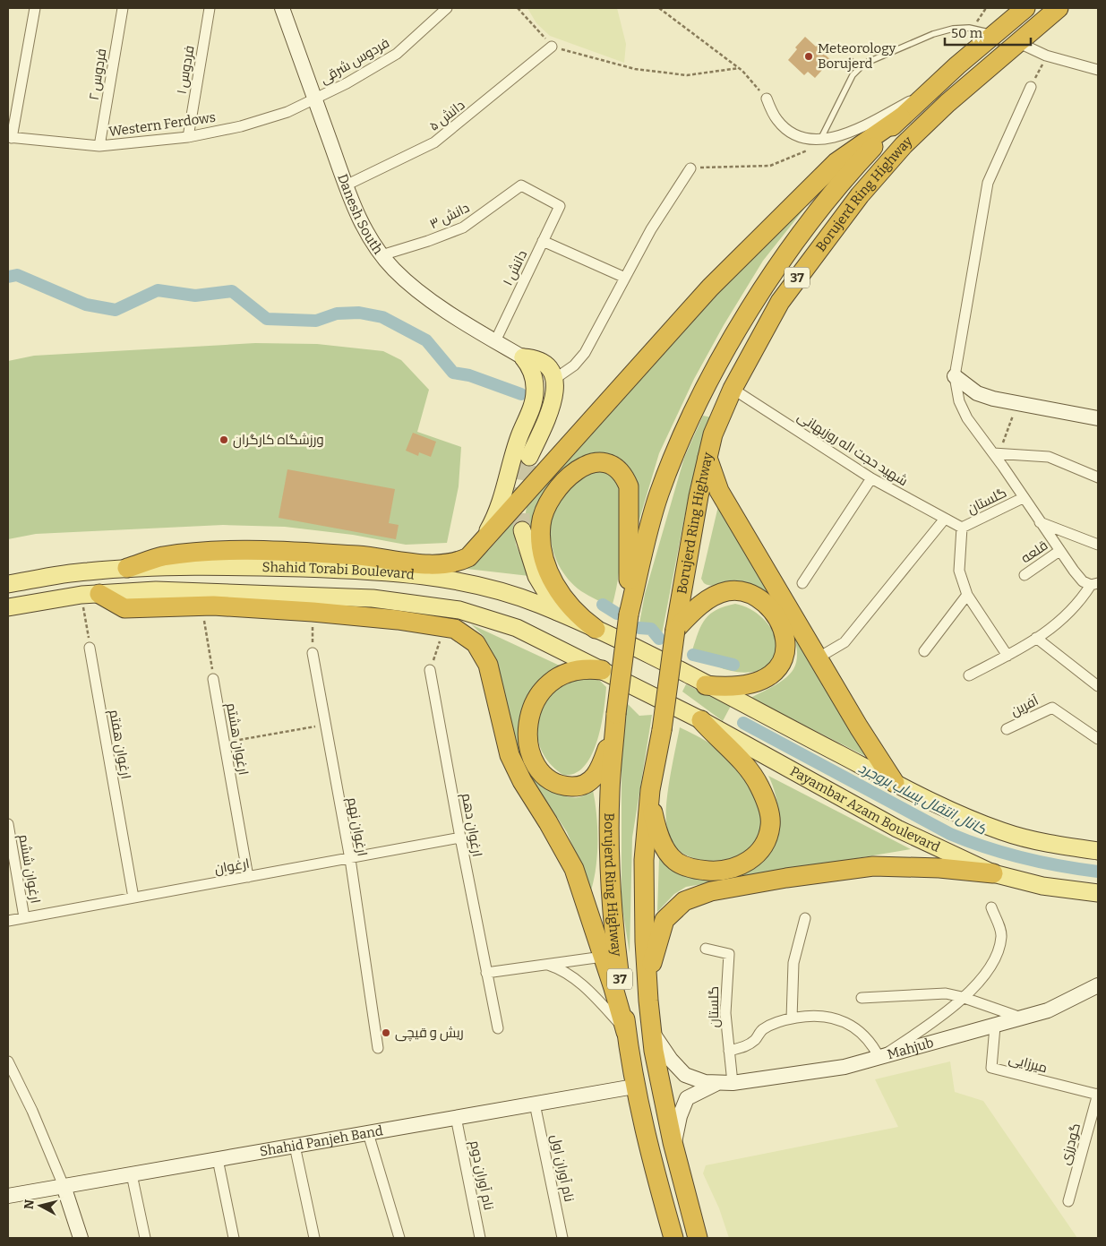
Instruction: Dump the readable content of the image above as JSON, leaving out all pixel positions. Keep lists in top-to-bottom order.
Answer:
{
  "streets": {
    "highway": ["Borujerd Ring Highway", "37"],
    "main road": ["Shahid Torabi Boulevard", "Payambar Azam Boulevard"],
    "street": [
      "فردوس شرقی",
      "فردوس ۱",
      "فردوس ۲",
      "دانش ۵",
      "Western Ferdows",
      "Danesh South",
      "دانش ۳",
      "دانش ۱",
      "شهید حجت اله روزبهانی",
      "گلستان",
      "قلعه",
      "آفرین",
      "ارغوان هشتم",
      "ارغوان هفتم",
      "ارغوان دهم",
      "ارغوان نهم",
      "ارغوان",
      "ارغوان ششم",
      "Mahjub",
      "میرزایی",
      "Shahid Panjeh Band",
      "گودرزی",
      "نام آوران اول",
      "نام آوران دوم"
    ]
  },
  "crossings": [
    ["فردوس شرقی", "Western Ferdows"],
    ["فردوس شرقی", "Danesh South"],
    ["فردوس ۱", "Western Ferdows"],
    ["فردوس ۲", "Western Ferdows"],
    ["دانش ۵", "Danesh South"],
    ["Western Ferdows", "Danesh South"],
    ["Borujerd Ring Highway", "37"],
    ["Borujerd Ring Highway", "شهید حجت اله روزبهانی"],
    ["Borujerd Ring Highway", "Shahid Panjeh Band"],
    ["Danesh South", "دانش ۳"],
    ["Danesh South", "دانش ۱"],
    ["دانش ۳", "دانش ۱"],
    ["شهید حجت اله روزبهانی", "گلستان"],
    ["گلستان", "Mahjub"],
    ["Shahid Torabi Boulevard", "Payambar Azam Boulevard"],
    ["ارغوان هشتم", "ارغوان"],
    ["ارغوان هفتم", "ارغوان"],
    ["ارغوان دهم", "ارغوان"],
    ["ارغوان نهم", "ارغوان"],
    ["ارغوان", "ارغوان ششم"],
    ["Mahjub", "میرزایی"],
    ["میرزایی", "گودرزی"],
    ["Shahid Panjeh Band", "نام آوران اول"],
    ["Shahid Panjeh Band", "نام آوران دوم"]
  ],
  "water": ["کانال انتقال پساب بروجرد"],
  "places": ["Meteorology Borujerd", "ورزشگاه کارگران", "ریش و قیچی"],
  "scale_bar": "50 m",
  "north": "left"
}
